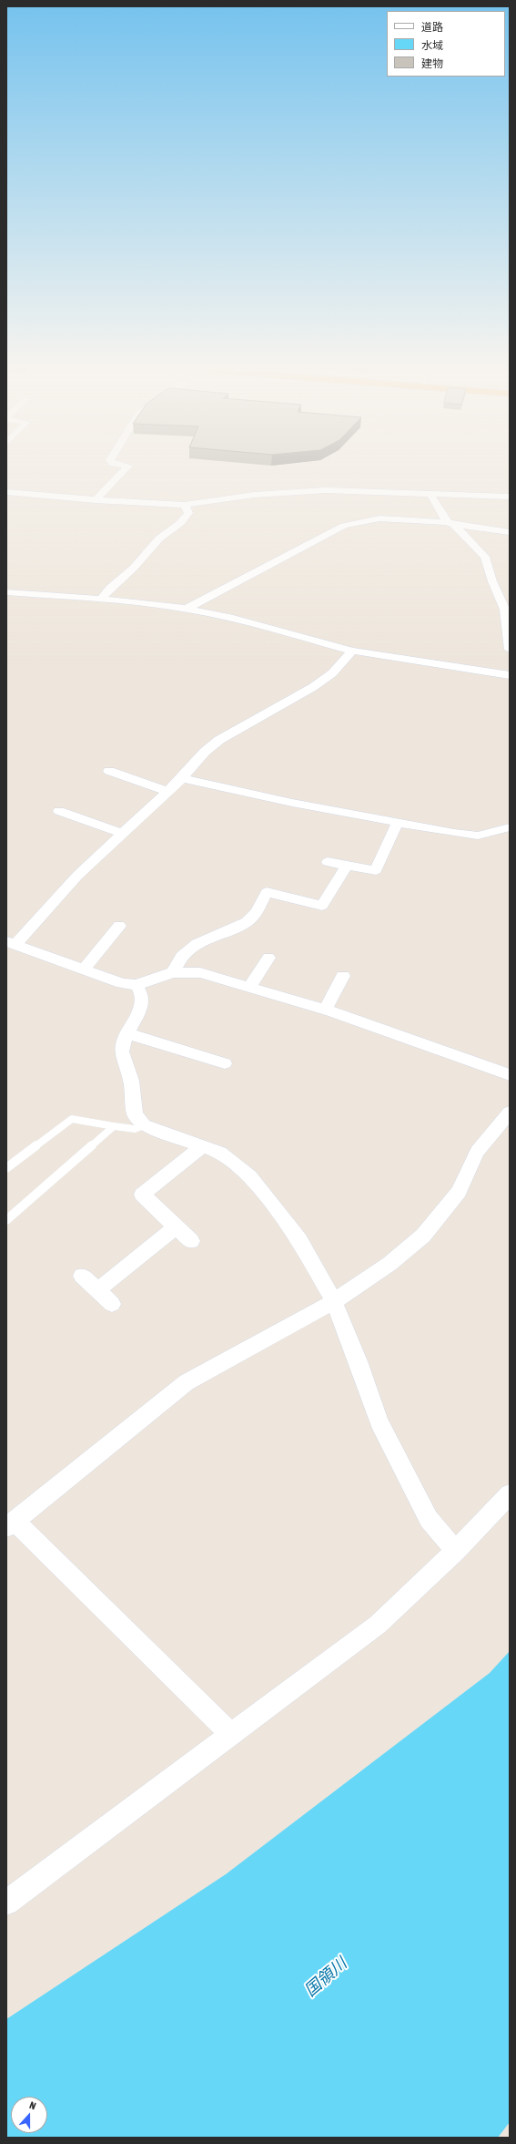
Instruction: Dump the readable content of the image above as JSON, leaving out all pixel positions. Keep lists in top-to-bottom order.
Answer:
{
  "water": ["国領川"],
  "legend": ["道路", "水域", "建物"],
  "north": "top"
}
